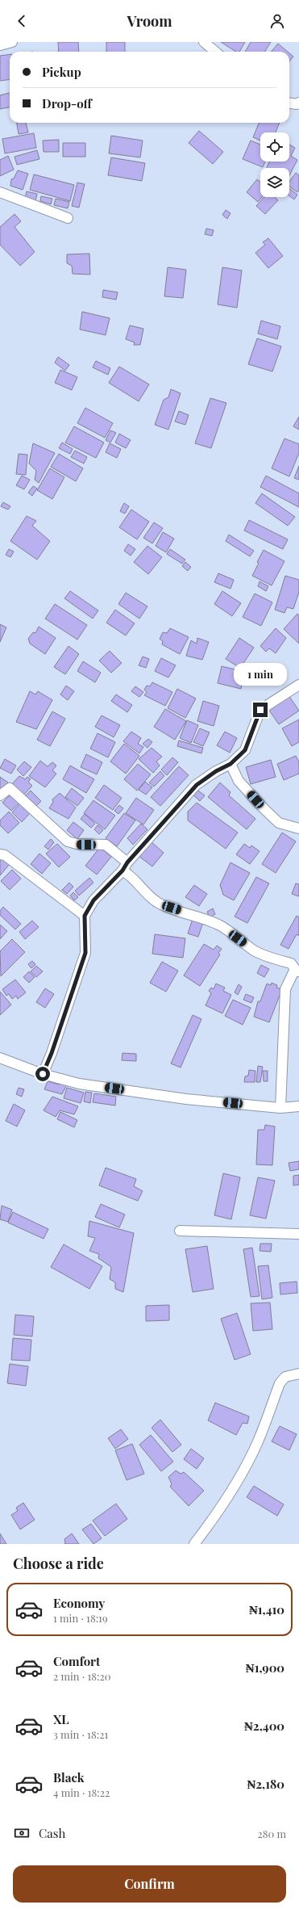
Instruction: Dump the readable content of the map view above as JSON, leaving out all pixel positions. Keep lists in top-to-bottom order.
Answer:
{
  "page": {
    "header": "Vroom",
    "banner": ["Pickup", "Drop-off"],
    "bubble": "1 min",
    "heading": "Choose a ride",
    "list": [
      {
        "name": "Economy",
        "note": "1 min · 18:19",
        "value": "₦1,410"
      },
      {
        "name": "Comfort",
        "note": "2 min · 18:20",
        "value": "₦1,900"
      },
      {
        "name": "XL",
        "note": "3 min · 18:21",
        "value": "₦2,400"
      },
      {
        "name": "Black",
        "note": "4 min · 18:22",
        "value": "₦2,180"
      }
    ],
    "pay": ["Cash", "280 m"],
    "buttons": "Confirm"
  }
}
